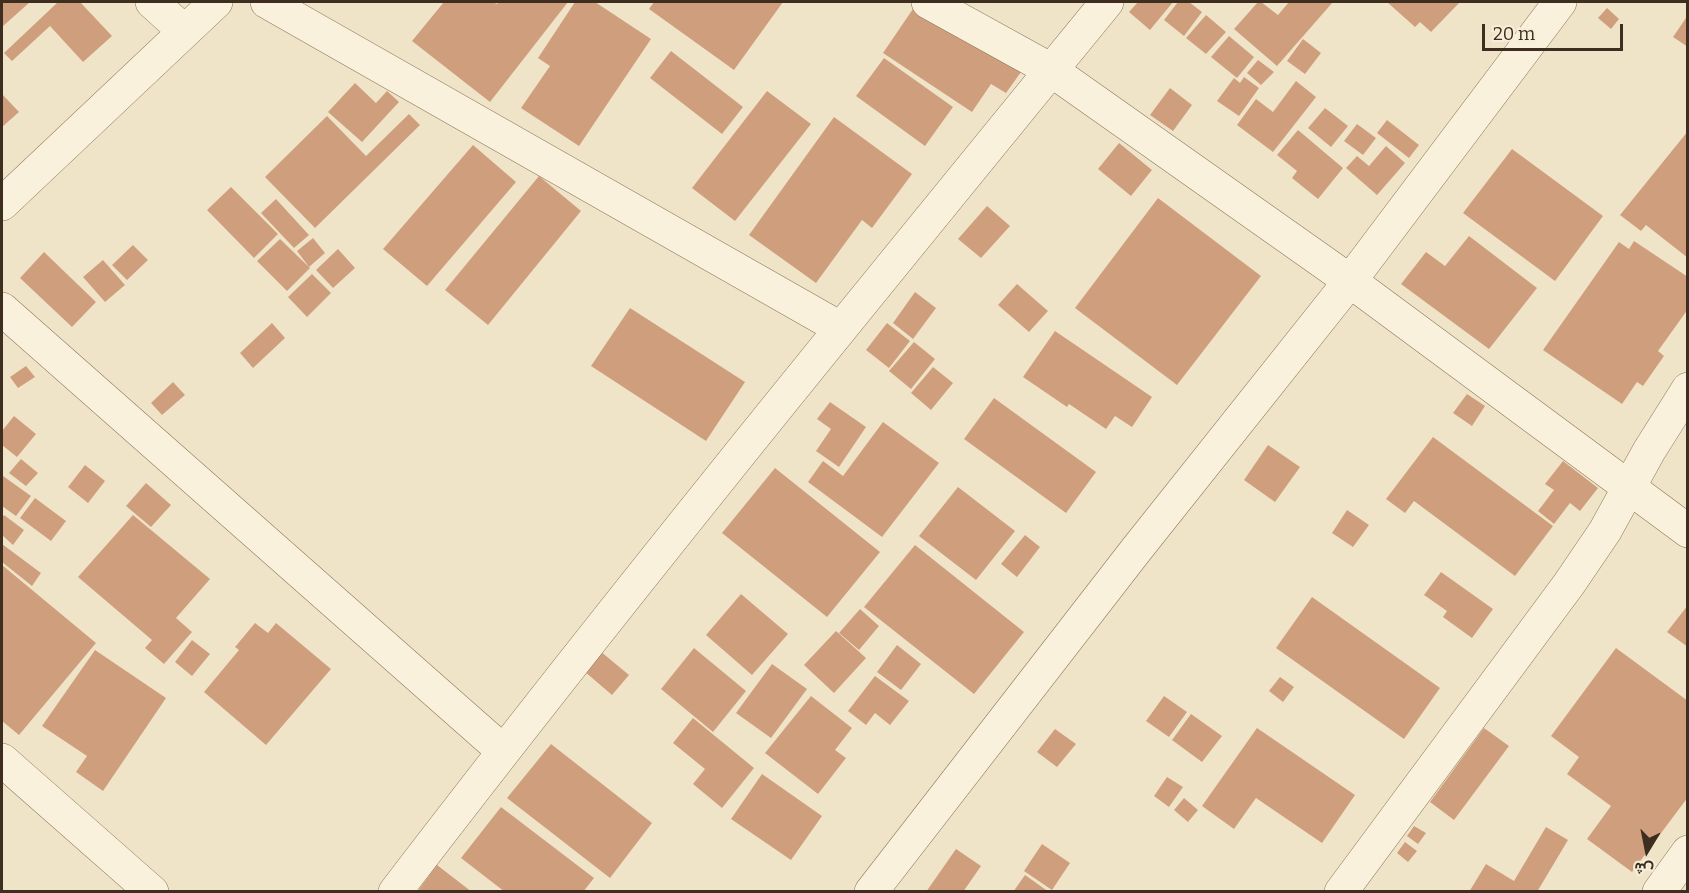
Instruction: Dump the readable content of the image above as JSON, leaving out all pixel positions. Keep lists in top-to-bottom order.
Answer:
{
  "scale_bar": "20 m",
  "north": "bottom"
}
